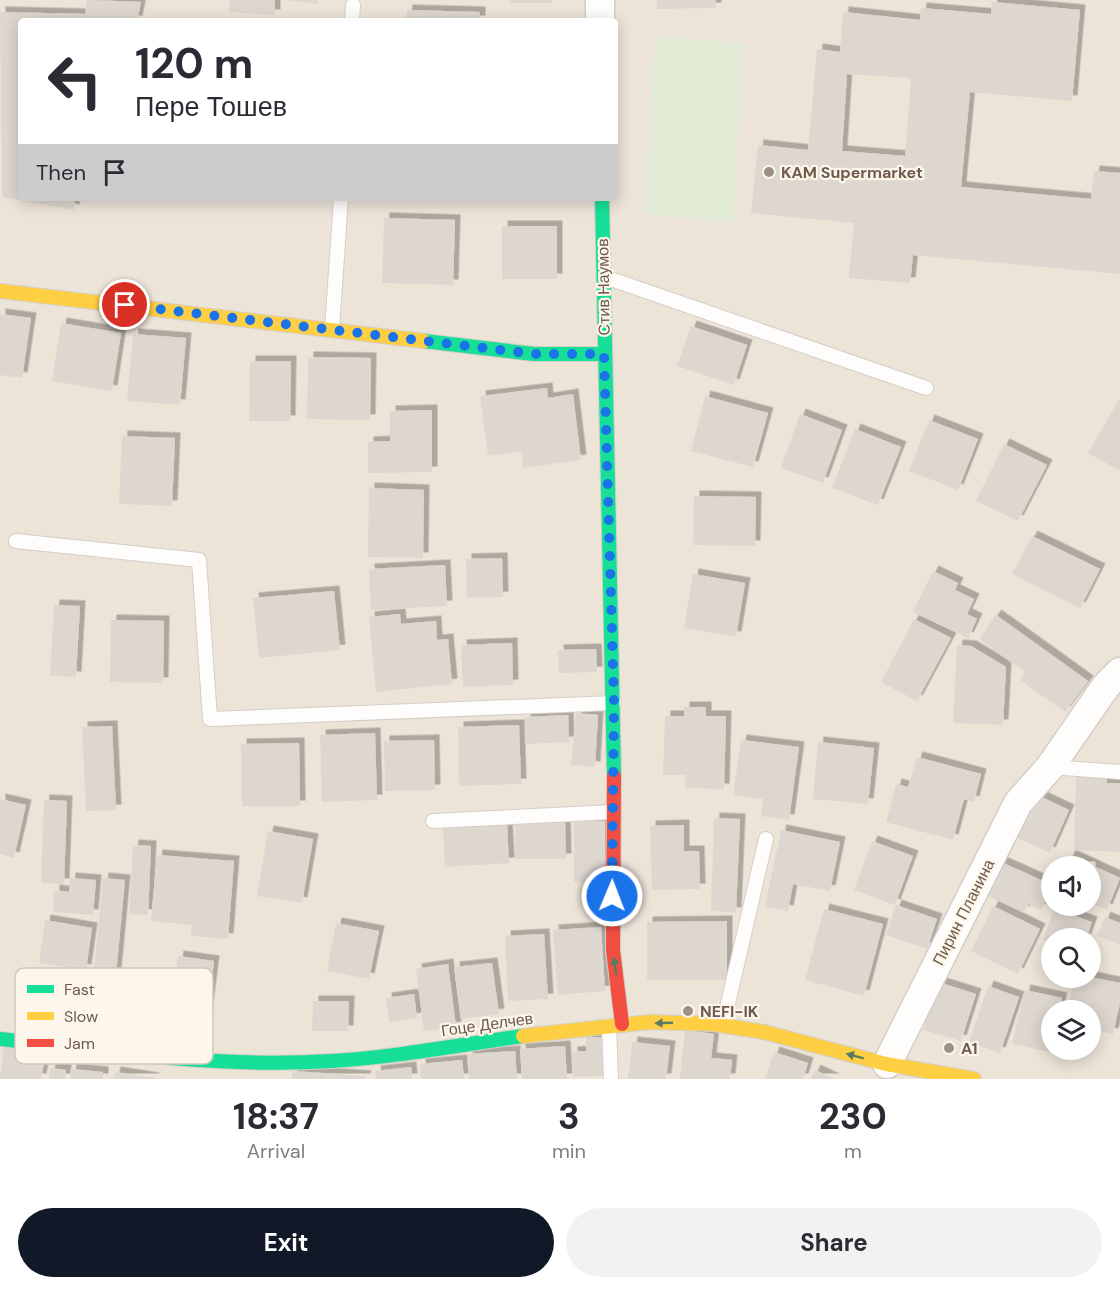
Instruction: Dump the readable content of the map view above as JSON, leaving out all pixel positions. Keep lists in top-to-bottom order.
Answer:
{
  "streets": {
    "street": ["Стив Наумов", "Пирин Планина", "Гоце Делчев"]
  },
  "crossings": [
    ["Стив Наумов", "Гоце Делчев"],
    ["Пирин Планина", "Гоце Делчев"]
  ],
  "one_way": ["Гоце Делчев"],
  "places": ["KAM Supermarket", "NEFI-IK", "A1"],
  "legend": ["Fast", "Slow", "Jam"],
  "page": {
    "turn": ["120 m", "Пере Тошев"],
    "then": "Then",
    "eta": [
      "18:37",
      "Arrival",
      "3",
      "min",
      "230",
      "m"
    ],
    "buttons": ["Exit", "Share"]
  }
}
